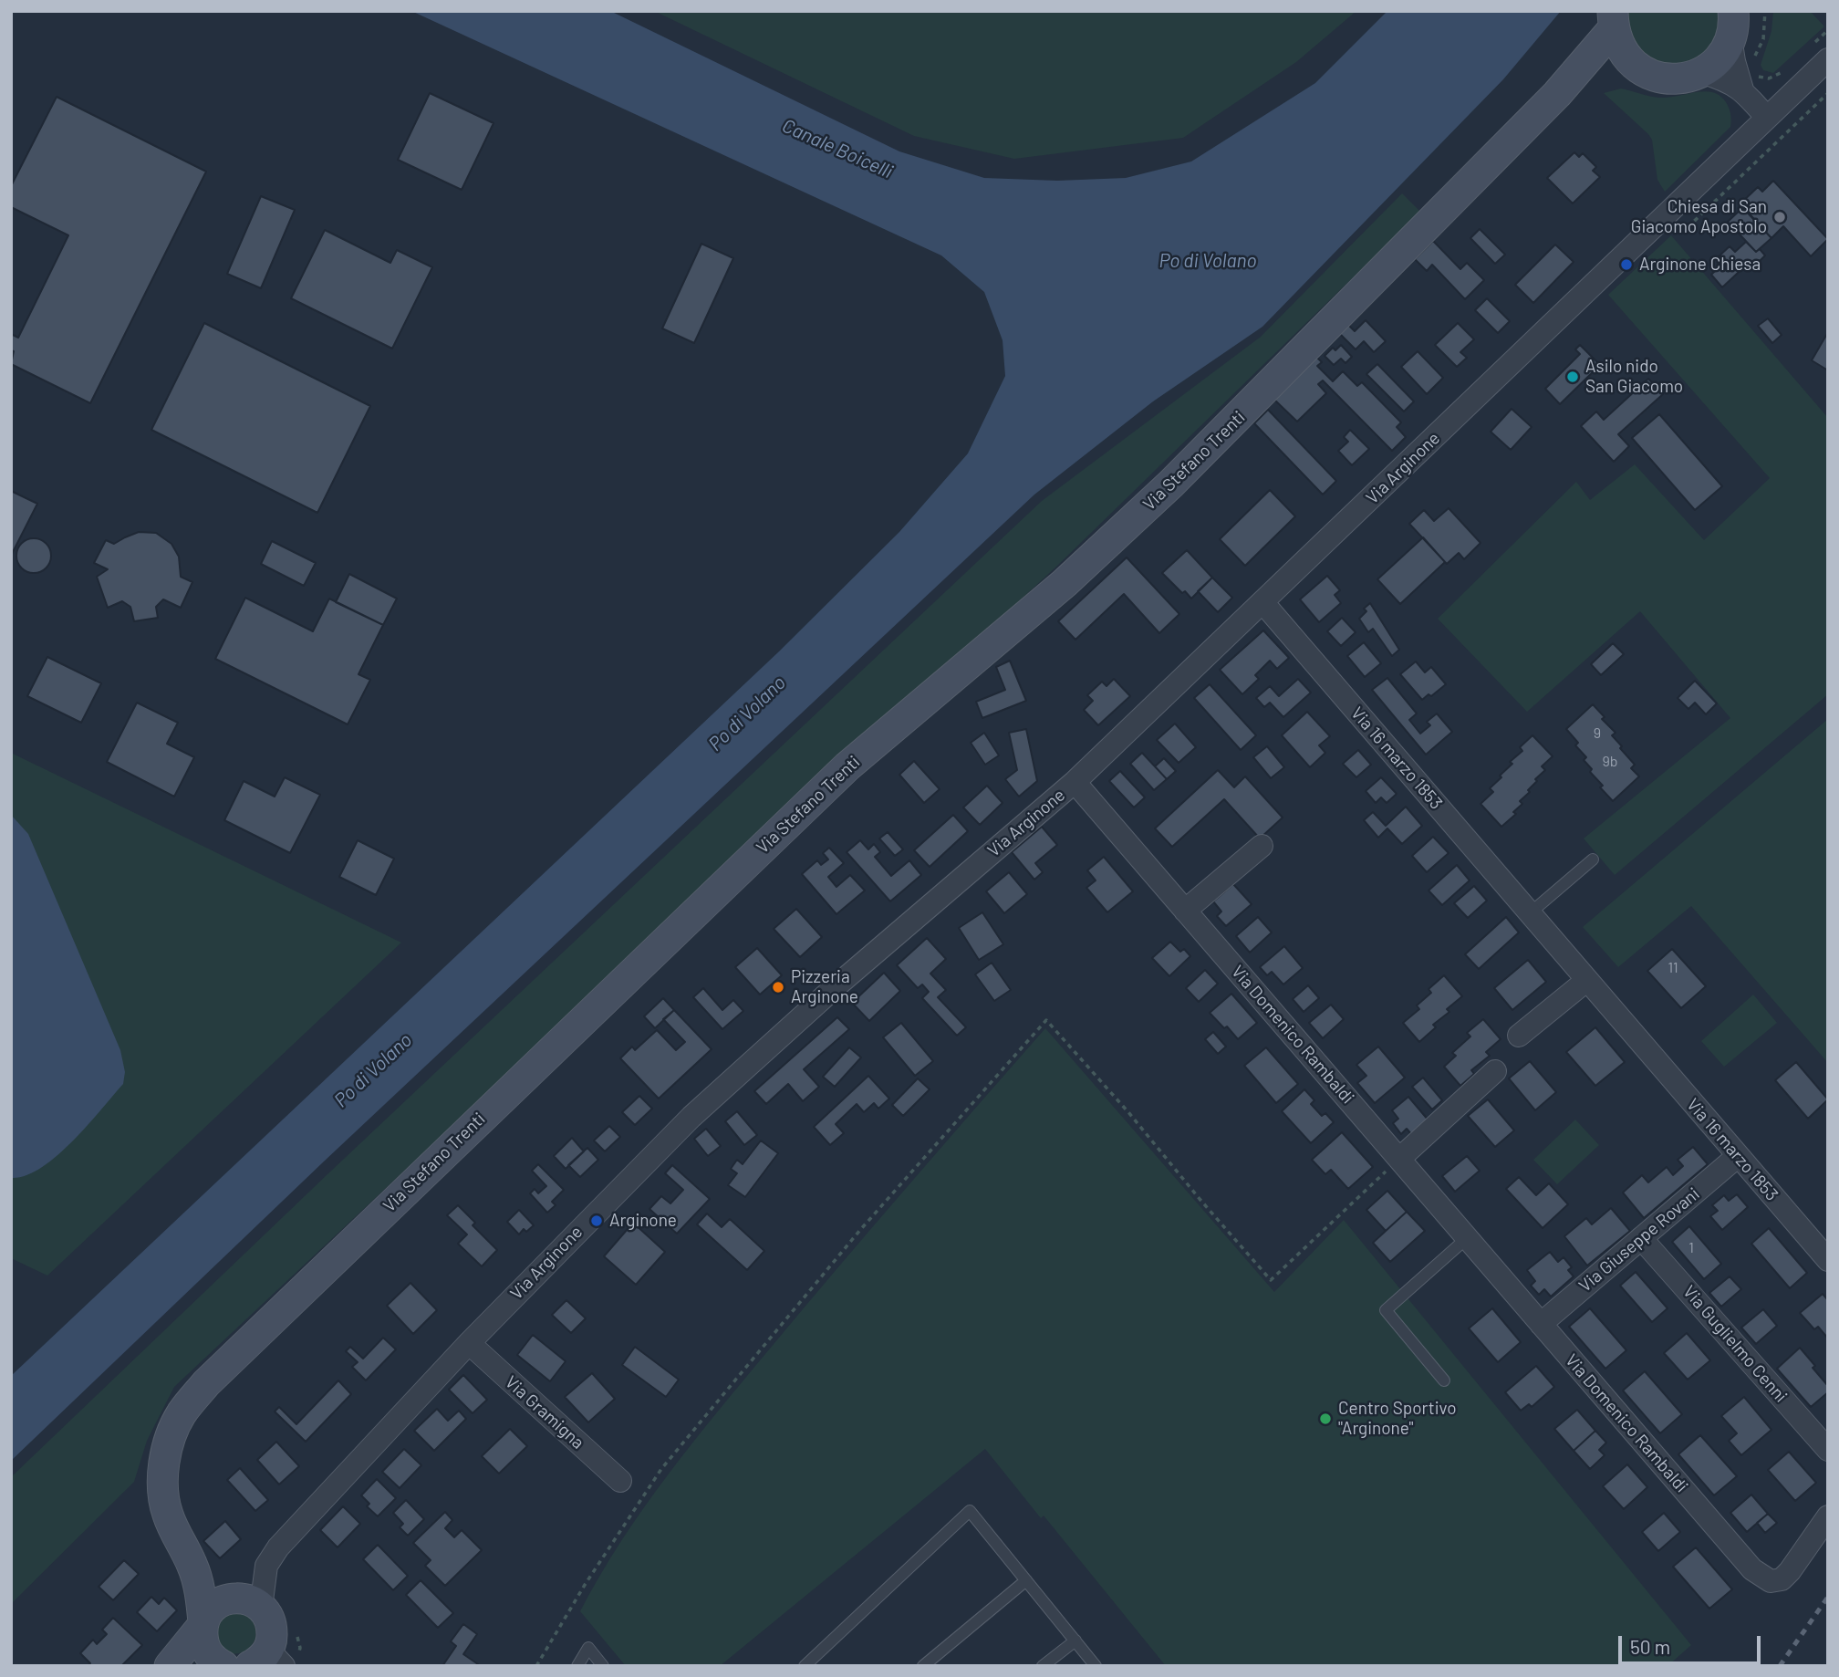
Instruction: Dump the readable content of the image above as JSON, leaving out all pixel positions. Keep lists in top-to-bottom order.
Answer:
{
  "streets": {
    "main road": ["Via Stefano Trenti"],
    "street": [
      "Via Arginone",
      "Via 16 marzo 1853",
      "Via Domenico Rambaldi",
      "Via Giuseppe Rovani",
      "Via Guglielmo Cenni",
      "Via Gramigna"
    ]
  },
  "crossings": [
    ["Via Stefano Trenti", "Via Arginone"],
    ["Via Arginone", "Via 16 marzo 1853"],
    ["Via Arginone", "Via Domenico Rambaldi"],
    ["Via Arginone", "Via Gramigna"],
    ["Via 16 marzo 1853", "Via Giuseppe Rovani"],
    ["Via Domenico Rambaldi", "Via Giuseppe Rovani"],
    ["Via Giuseppe Rovani", "Via Guglielmo Cenni"]
  ],
  "water": ["Canale Boicelli", "Po di Volano"],
  "places": [
    "Chiesa di San Giacomo Apostolo",
    "Arginone Chiesa",
    "Asilo nido San Giacomo",
    "Pizzeria Arginone",
    "Arginone",
    "Centro Sportivo \"Arginone\""
  ],
  "house_numbers": [
    "9",
    "9b",
    "11",
    "1"
  ],
  "scale_bar": "50 m"
}
